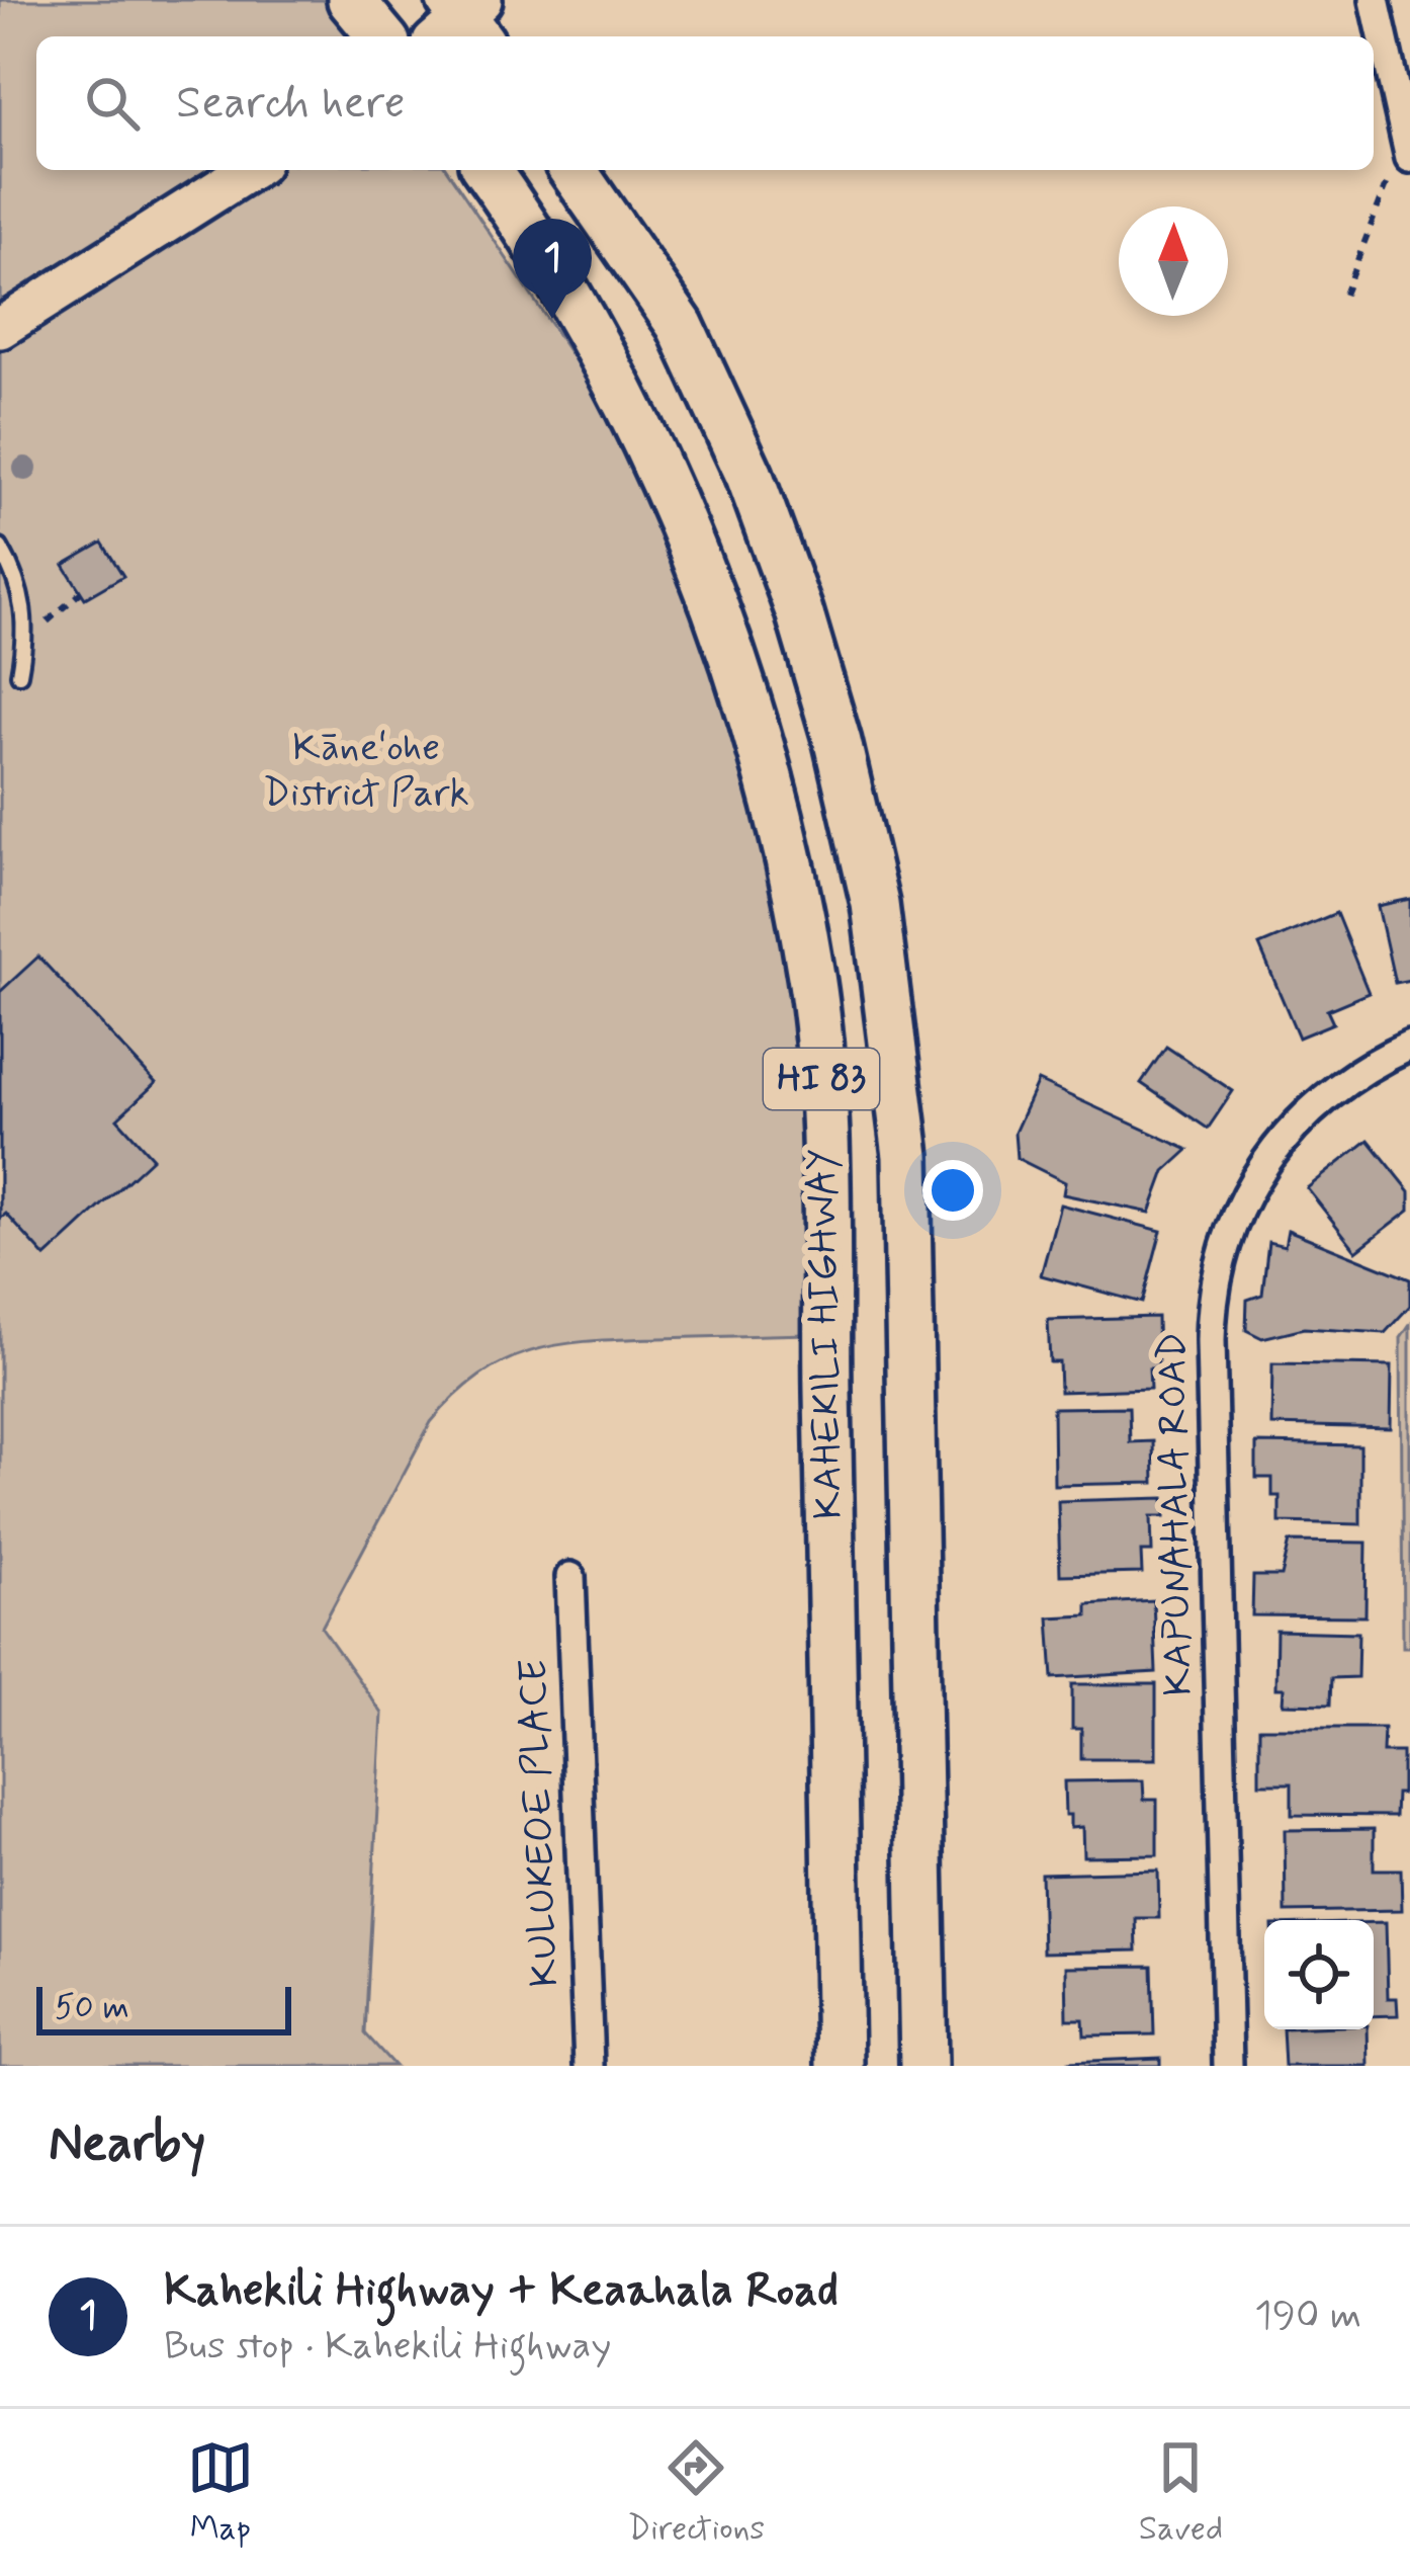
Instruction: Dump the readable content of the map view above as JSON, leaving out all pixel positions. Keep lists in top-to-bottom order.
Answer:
{
  "streets": {
    "main road": ["HI 83", "KAHEKILI HIGHWAY"],
    "street": ["KAPUNAHALA ROAD", "KULUKEOE PLACE"]
  },
  "parks": ["Kāneʻohe District Park"],
  "scale_bar": "50 m",
  "north": "top",
  "page": {
    "search": "Search here",
    "pins": "1",
    "scale": "50 m",
    "heading": "Nearby",
    "list": [
      {
        "mark": "1",
        "name": "Kahekili Highway + Keaahala Road",
        "note": "Bus stop · Kahekili Highway",
        "value": "190 m"
      }
    ],
    "nav": ["Map", "Directions", "Saved"]
  }
}
